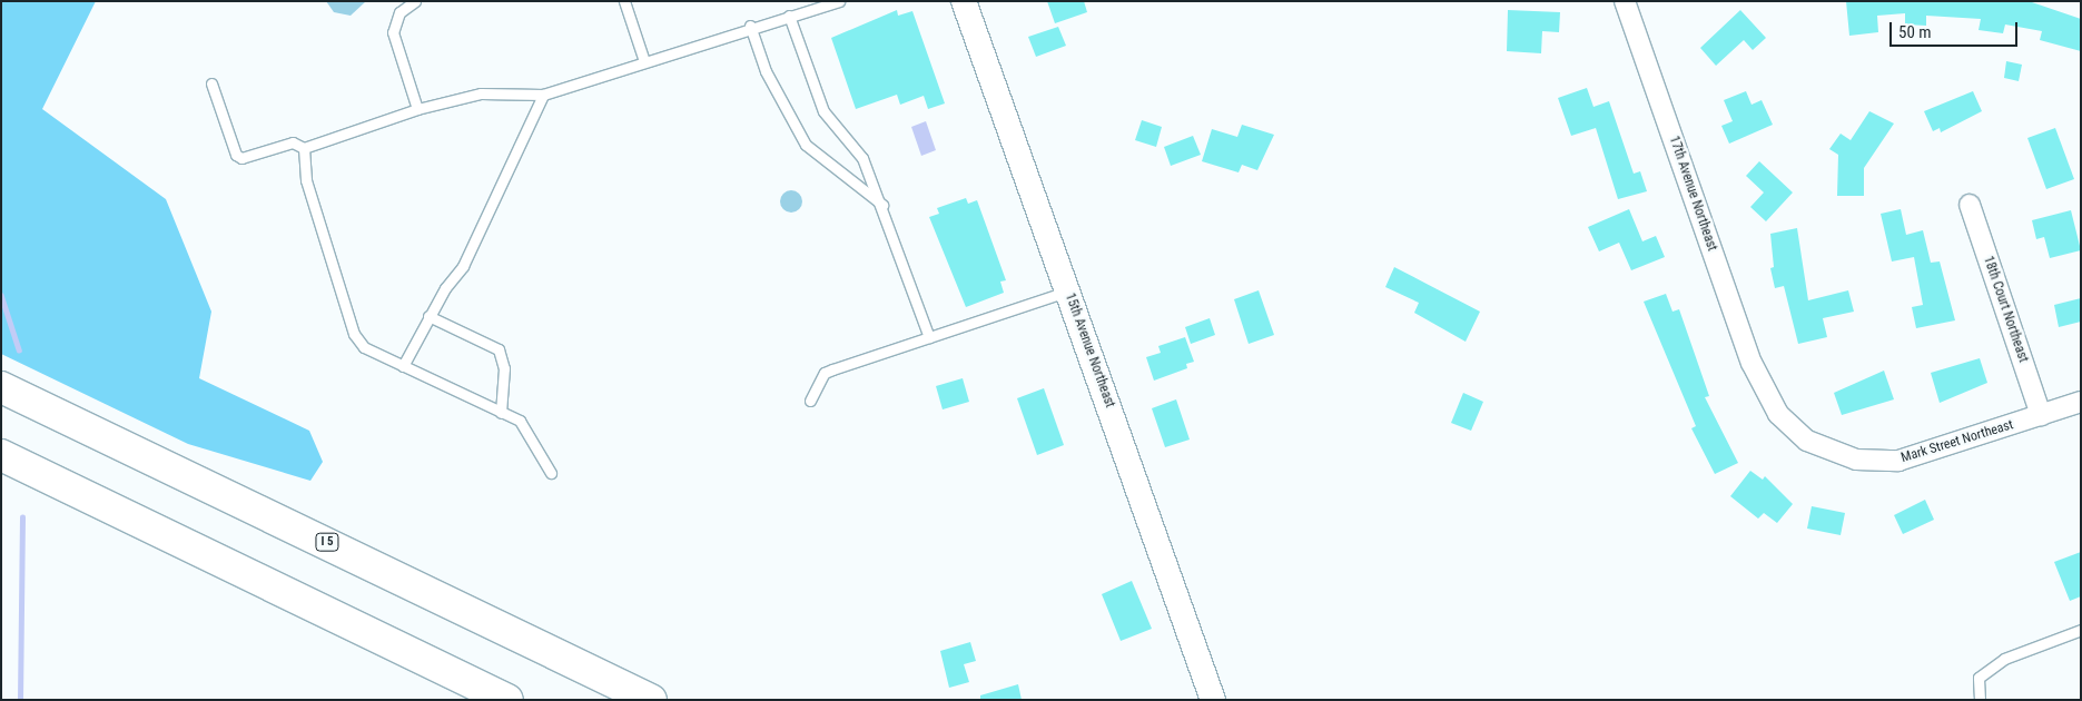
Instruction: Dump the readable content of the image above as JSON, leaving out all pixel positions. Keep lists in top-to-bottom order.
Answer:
{
  "streets": {
    "highway": ["I 5"],
    "street": [
      "17th Avenue Northeast",
      "18th Court Northeast",
      "15th Avenue Northeast",
      "Mark Street Northeast"
    ]
  },
  "crossings": [
    ["17th Avenue Northeast", "Mark Street Northeast"],
    ["18th Court Northeast", "Mark Street Northeast"]
  ],
  "scale_bar": "50 m"
}
